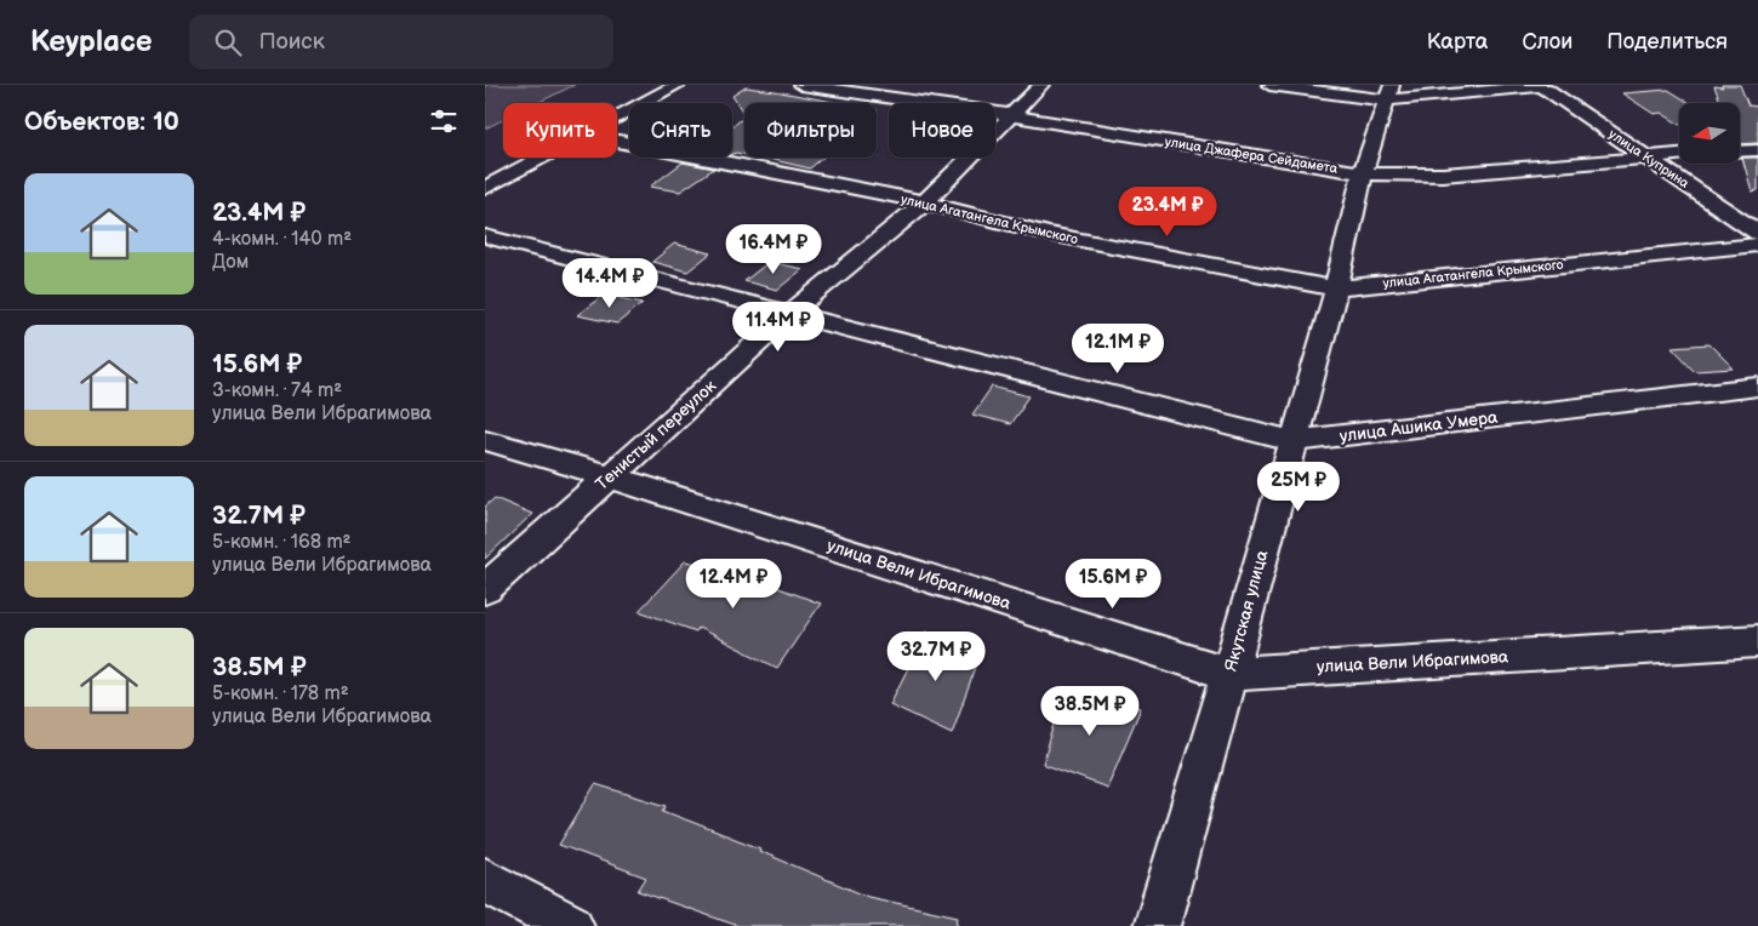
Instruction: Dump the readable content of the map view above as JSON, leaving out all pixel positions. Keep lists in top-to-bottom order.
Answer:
{
  "streets": {
    "street": [
      "улица Джафера Сейдамета",
      "улица Куприна",
      "улица Агатангела Крымского",
      "улица Ашика Умера",
      "Тенистый переулок",
      "улица Вели Ибрагимова",
      "Якутская улица"
    ]
  },
  "crossings": [
    ["улица Джафера Сейдамета", "улица Куприна"],
    ["улица Джафера Сейдамета", "Тенистый переулок"],
    ["улица Джафера Сейдамета", "Якутская улица"],
    ["улица Агатангела Крымского", "Тенистый переулок"],
    ["улица Агатангела Крымского", "Якутская улица"],
    ["улица Ашика Умера", "Тенистый переулок"],
    ["улица Ашика Умера", "Якутская улица"],
    ["Тенистый переулок", "улица Вели Ибрагимова"],
    ["улица Вели Ибрагимова", "Якутская улица"]
  ],
  "north": "left",
  "page": {
    "header": "Keyplace",
    "search": "Поиск",
    "nav": ["Карта", "Слои", "Поделиться"],
    "heading": "Объектов: 10",
    "chip": [
      "Купить",
      "Снять",
      "Фильтры",
      "Новое"
    ],
    "list": [
      {
        "name": "23.4M ₽",
        "note": "4-комн. · 140 m² · Дом"
      },
      {
        "name": "15.6M ₽",
        "note": "3-комн. · 74 m² · улица Вели Ибрагимова"
      },
      {
        "name": "32.7M ₽",
        "note": "5-комн. · 168 m² · улица Вели Ибрагимова"
      },
      {
        "name": "38.5M ₽",
        "note": "5-комн. · 178 m² · улица Вели Ибрагимова"
      }
    ],
    "price": [
      "23.4M ₽",
      "16.4M ₽",
      "14.4M ₽",
      "11.4M ₽",
      "12.1M ₽",
      "25M ₽",
      "12.4M ₽",
      "15.6M ₽",
      "32.7M ₽",
      "38.5M ₽"
    ]
  }
}
